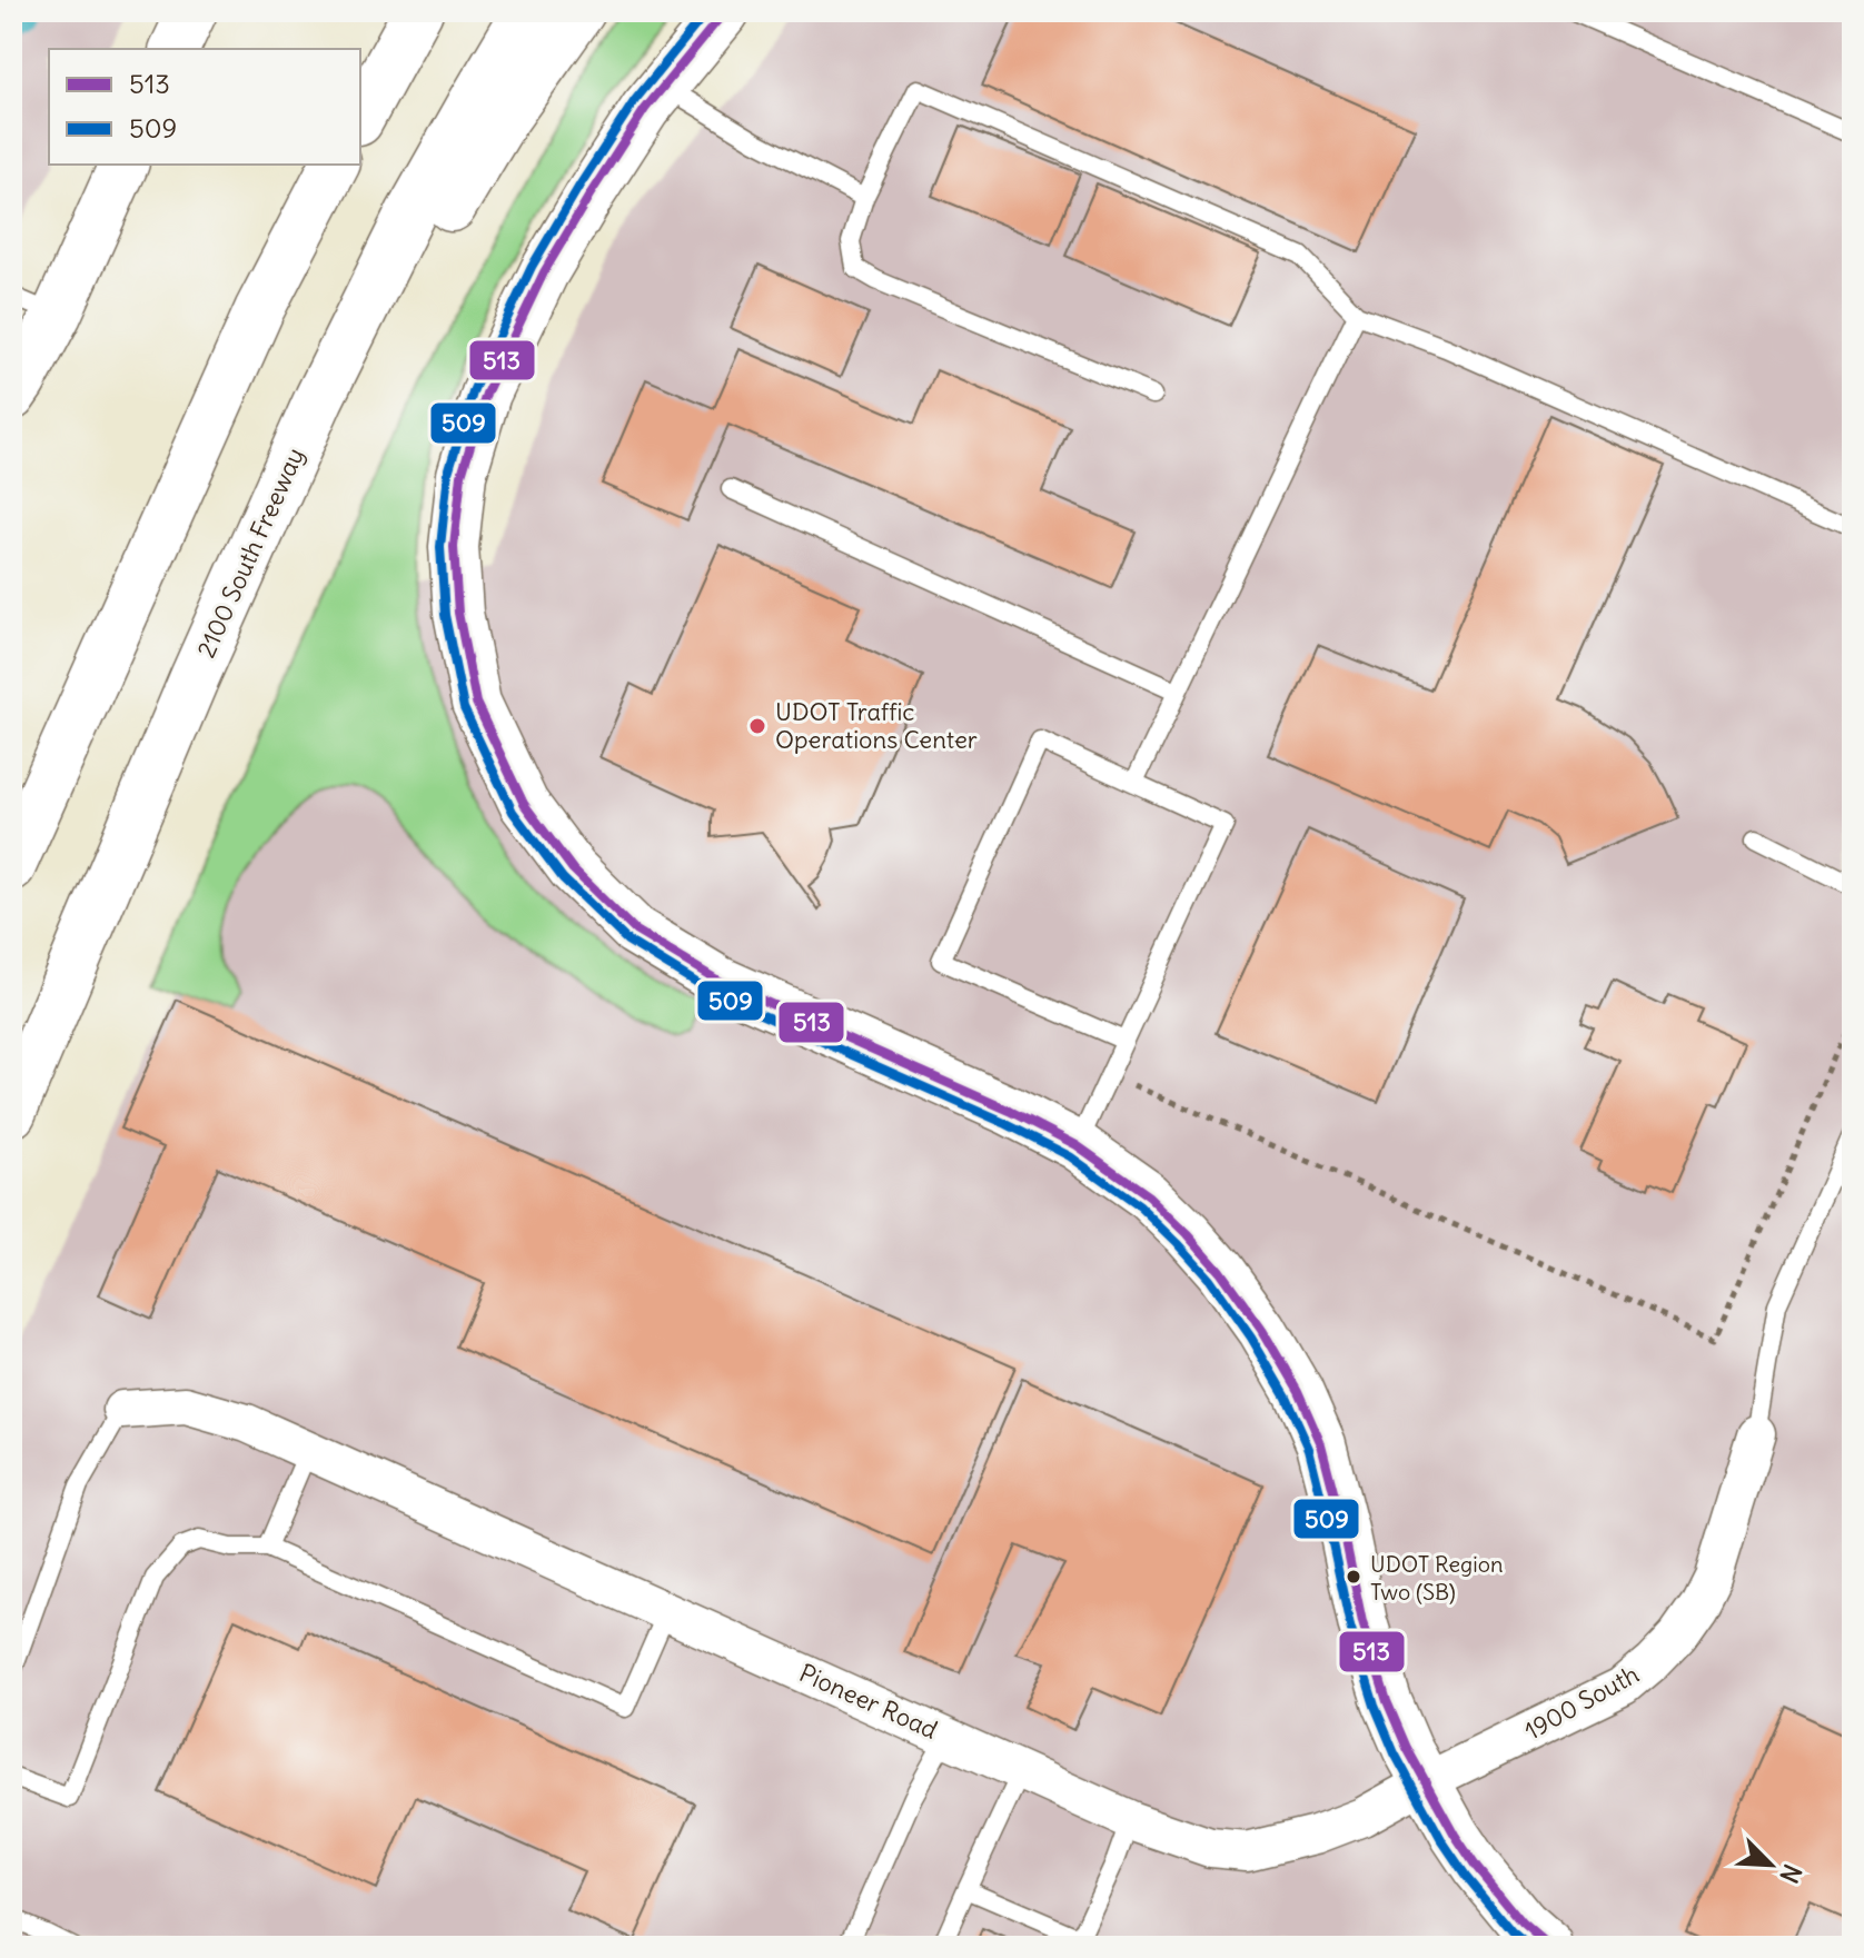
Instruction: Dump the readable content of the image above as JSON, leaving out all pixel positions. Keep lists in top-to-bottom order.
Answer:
{
  "streets": {
    "main road": ["2100 South Freeway"],
    "street": ["Pioneer Road", "1900 South"]
  },
  "crossings": [
    ["Pioneer Road", "1900 South"]
  ],
  "places": ["UDOT Traffic Operations Center", "UDOT Region Two (SB)"],
  "lines": ["transit line 513", "transit line 509"],
  "legend": ["513", "509"],
  "north": "bottom right"
}
